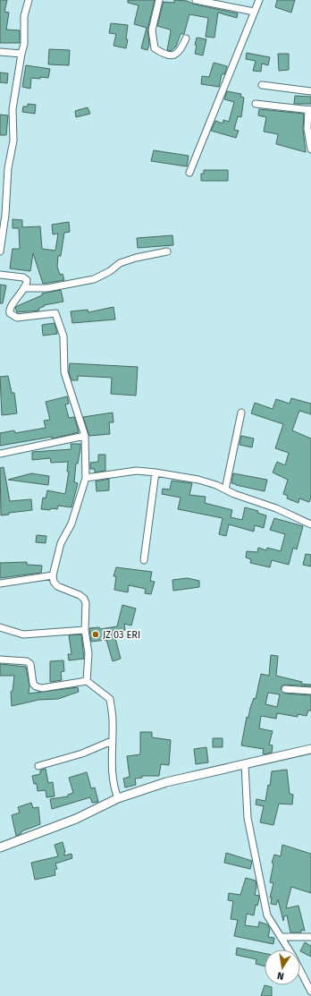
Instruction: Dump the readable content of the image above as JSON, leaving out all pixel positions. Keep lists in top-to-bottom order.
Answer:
{
  "places": ["JZ 03 ERI"],
  "north": "bottom"
}
